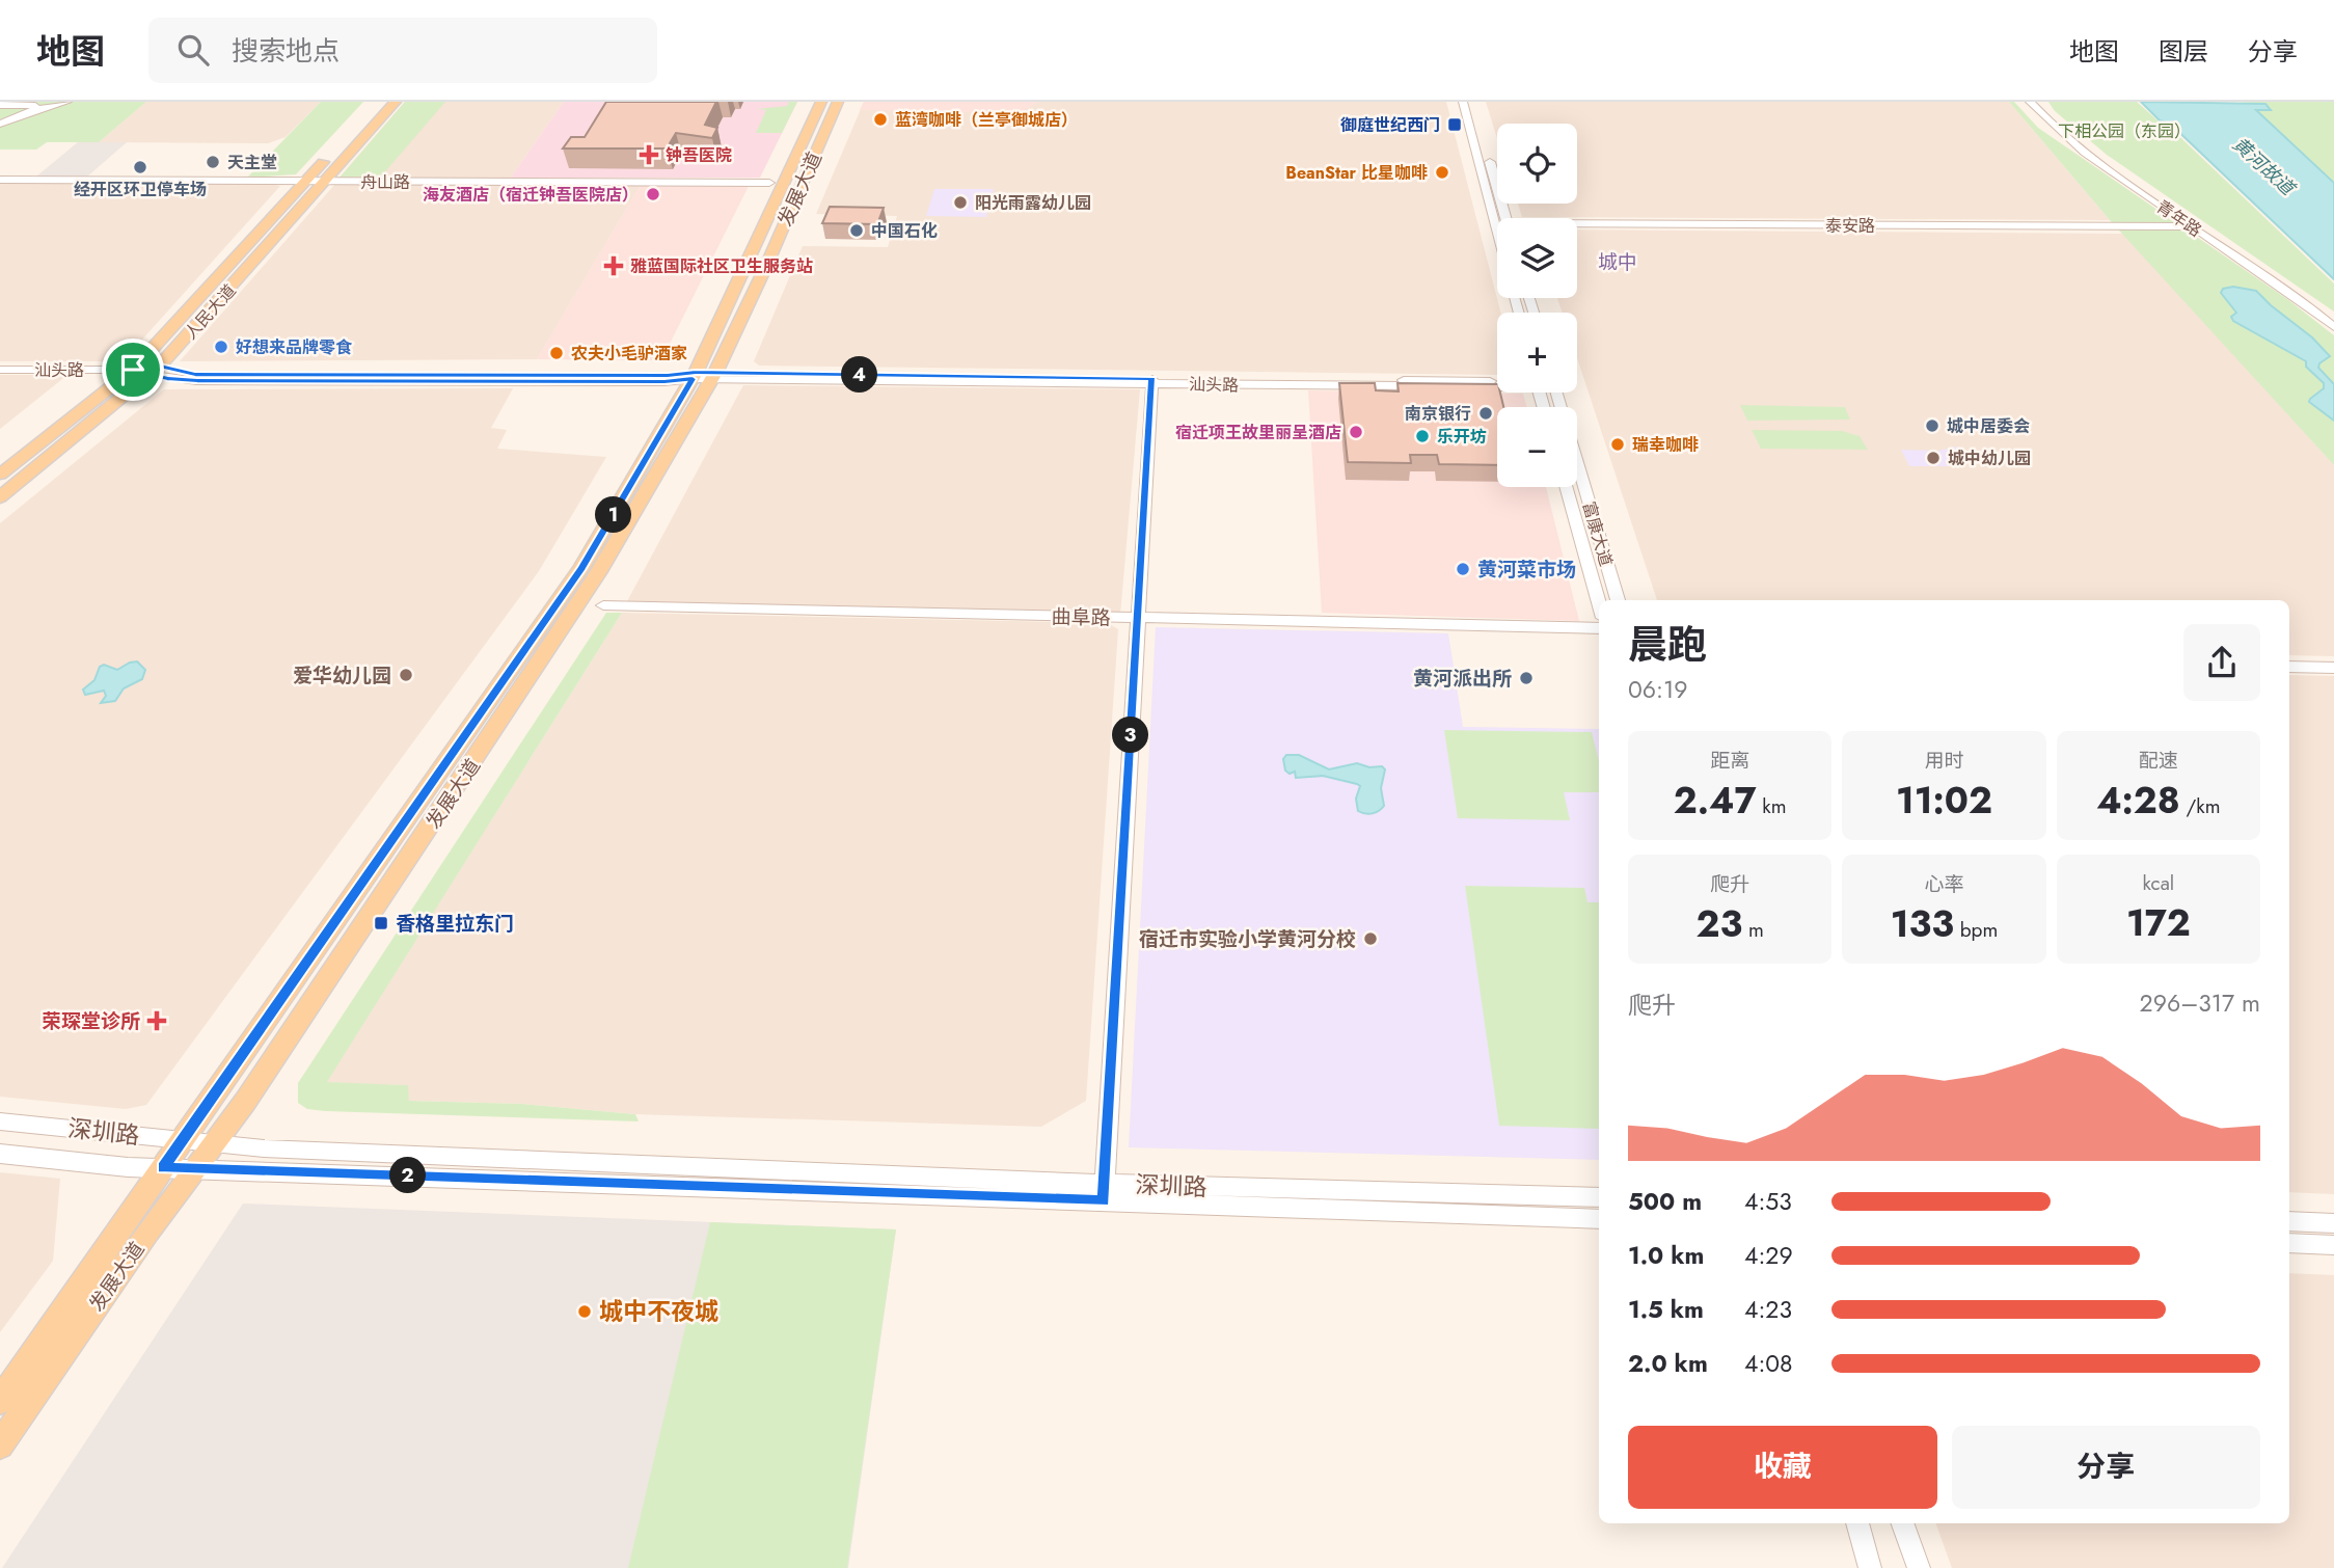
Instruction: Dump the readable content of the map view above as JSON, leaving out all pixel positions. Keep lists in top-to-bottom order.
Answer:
{
  "streets": {
    "main road": ["发展大道", "人民大道"],
    "street": [
      "舟山路",
      "青年路",
      "泰安路",
      "汕头路",
      "富康大道",
      "曲阜路",
      "深圳路"
    ]
  },
  "crossings": [
    ["舟山路", "人民大道"],
    ["发展大道", "汕头路"],
    ["发展大道", "深圳路"],
    ["青年路", "泰安路"],
    ["人民大道", "汕头路"]
  ],
  "districts": ["城中"],
  "water": ["黄河故道"],
  "parks": ["下相公园（东园）"],
  "places": {
    "other": [
      "蓝湾咖啡（兰亭御城店）",
      "天主堂",
      "经开区环卫停车场",
      "BeanStar 比星咖啡",
      "海友酒店（宿迁钟吾医院店）",
      "阳光雨露幼儿园",
      "中国石化",
      "好想来品牌零食",
      "农夫小毛驴酒家",
      "南京银行",
      "城中居委会",
      "宿迁项王故里丽呈酒店",
      "乐开坊",
      "瑞幸咖啡",
      "城中幼儿园",
      "黄河菜市场",
      "爱华幼儿园",
      "黄河派出所",
      "宿迁市实验小学黄河分校",
      "城中不夜城"
    ],
    "transit": ["御庭世纪西门", "香格里拉东门"],
    "health": ["钟吾医院", "雅蓝国际社区卫生服务站", "荣琛堂诊所"]
  },
  "page": {
    "header": "地图",
    "search": "搜索地点",
    "nav": ["地图", "图层", "分享"],
    "map_buttons": ["+", "−"],
    "pins": [
      "4",
      "1",
      "3",
      "2"
    ],
    "heading": ["晨跑", "06:19"],
    "stats": [
      ["距离", "2.47 km"],
      ["用时", "11:02"],
      ["配速", "4:28 /km"],
      ["爬升", "23 m"],
      ["心率", "133 bpm"],
      ["kcal", "172"]
    ],
    "chart": ["爬升", "296–317 m"],
    "list": [
      {
        "name": "500 m",
        "note": "4:53"
      },
      {
        "name": "1.0 km",
        "note": "4:29"
      },
      {
        "name": "1.5 km",
        "note": "4:23"
      },
      {
        "name": "2.0 km",
        "note": "4:08"
      }
    ],
    "buttons": ["收藏", "分享"]
  }
}
